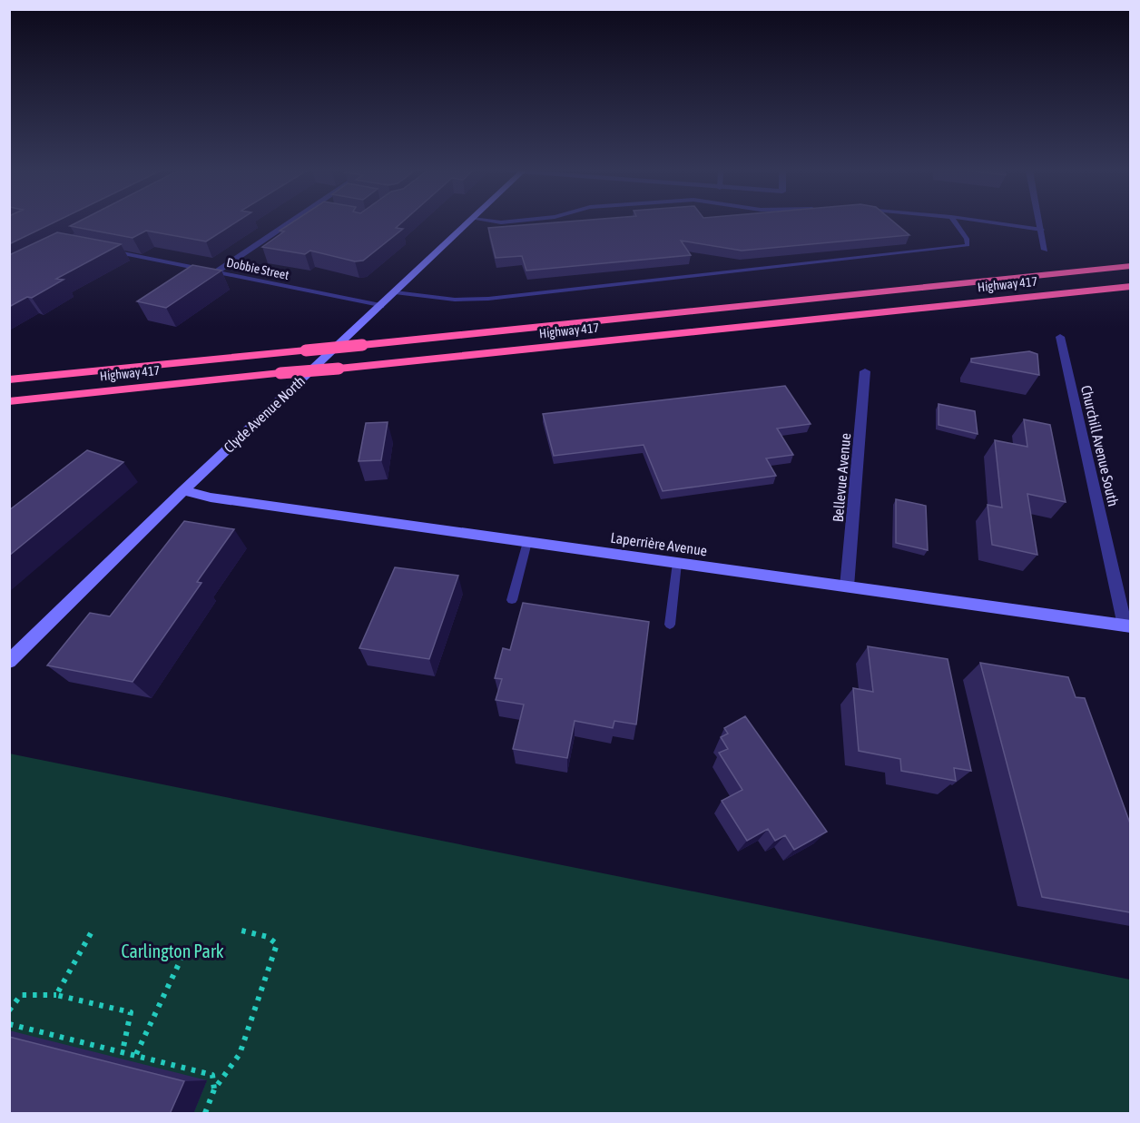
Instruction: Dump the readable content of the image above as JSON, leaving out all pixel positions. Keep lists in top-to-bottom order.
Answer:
{
  "streets": {
    "highway": ["Highway 417"],
    "street": [
      "Dobbie Street",
      "Clyde Avenue North",
      "Churchill Avenue South",
      "Bellevue Avenue",
      "Laperrière Avenue"
    ]
  },
  "crossings": [
    ["Dobbie Street", "Clyde Avenue North"],
    ["Clyde Avenue North", "Laperrière Avenue"],
    ["Churchill Avenue South", "Laperrière Avenue"],
    ["Bellevue Avenue", "Laperrière Avenue"]
  ],
  "parks": ["Carlington Park"]
}
